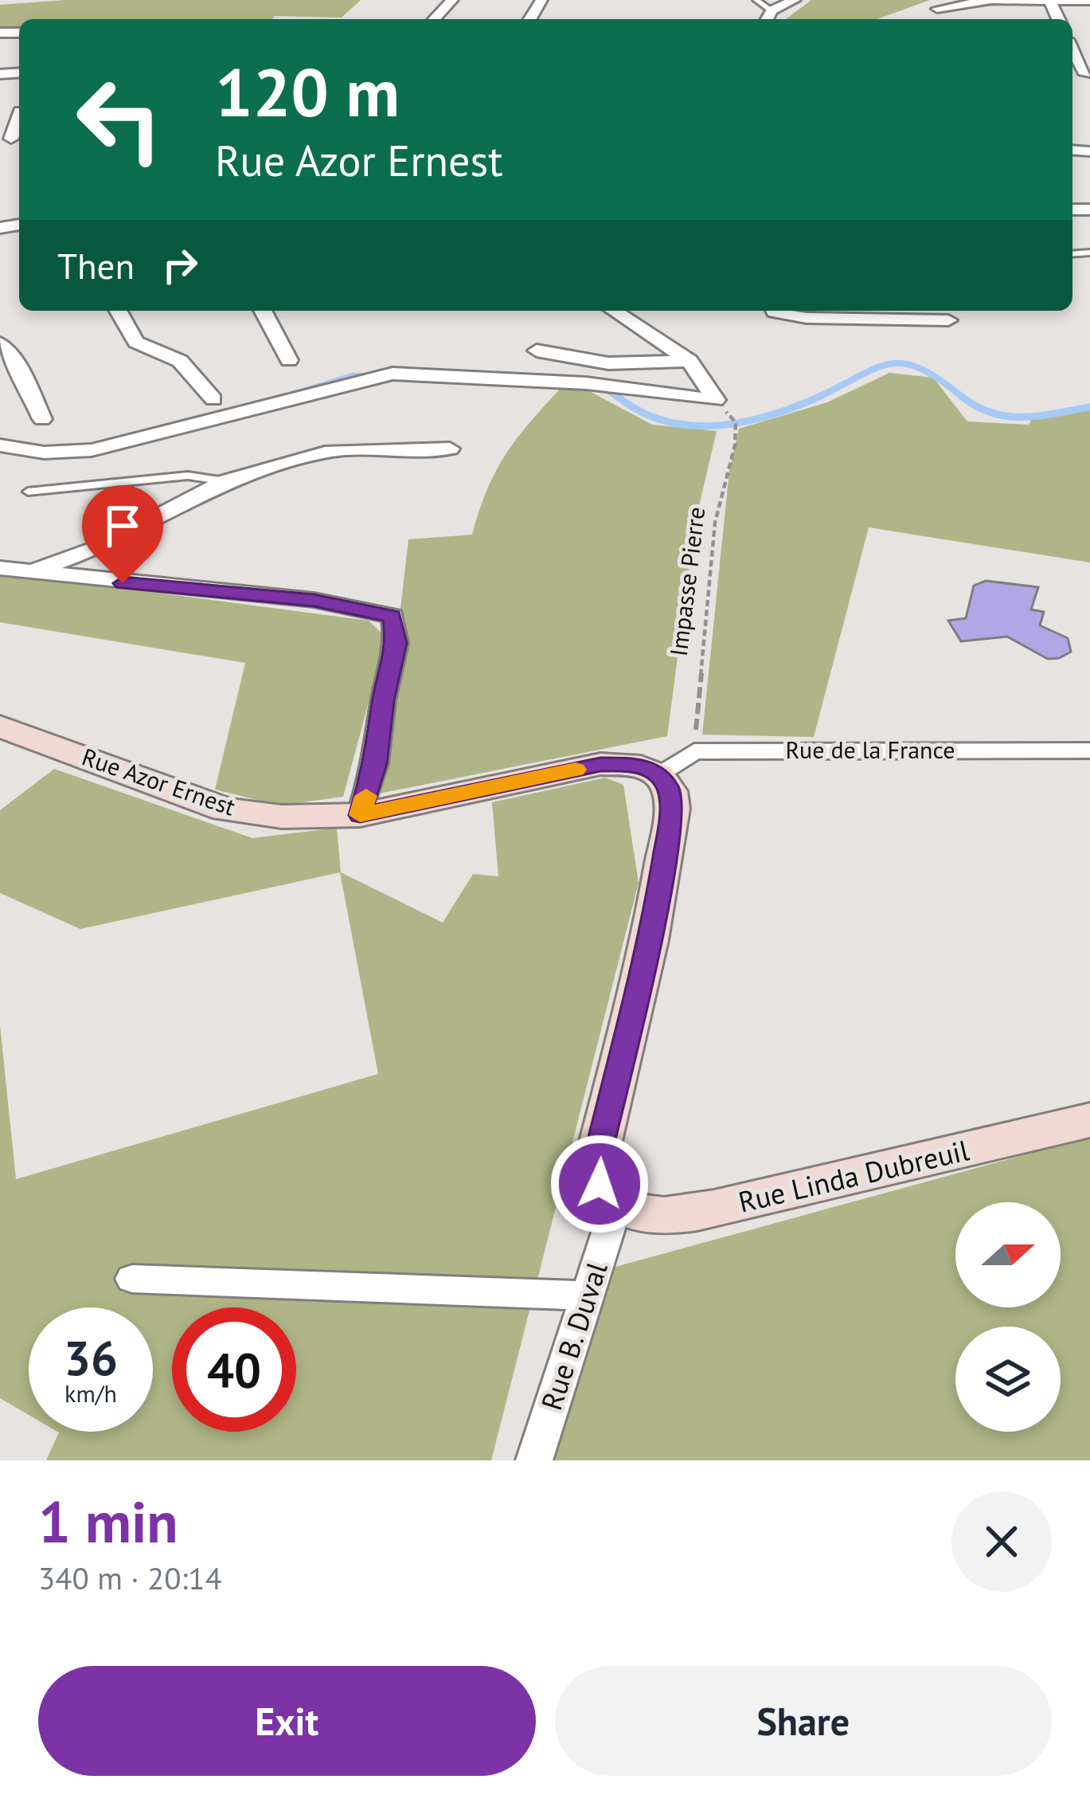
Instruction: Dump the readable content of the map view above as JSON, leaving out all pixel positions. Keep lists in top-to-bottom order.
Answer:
{
  "streets": {
    "street": [
      "Rue de la France",
      "Rue Azor Ernest",
      "Rue Linda Dubreuil",
      "Rue B. Duval"
    ],
    "path": ["Impasse Pierre"]
  },
  "crossings": [
    ["Impasse Pierre", "Rue de la France"],
    ["Rue Linda Dubreuil", "Rue B. Duval"]
  ],
  "north": "right",
  "page": {
    "turn": ["120 m", "Rue Azor Ernest"],
    "then": "Then",
    "speed": "36 km/h",
    "limit": "40",
    "heading": ["1 min", "340 m · 20:14"],
    "buttons": ["Exit", "Share"]
  }
}
